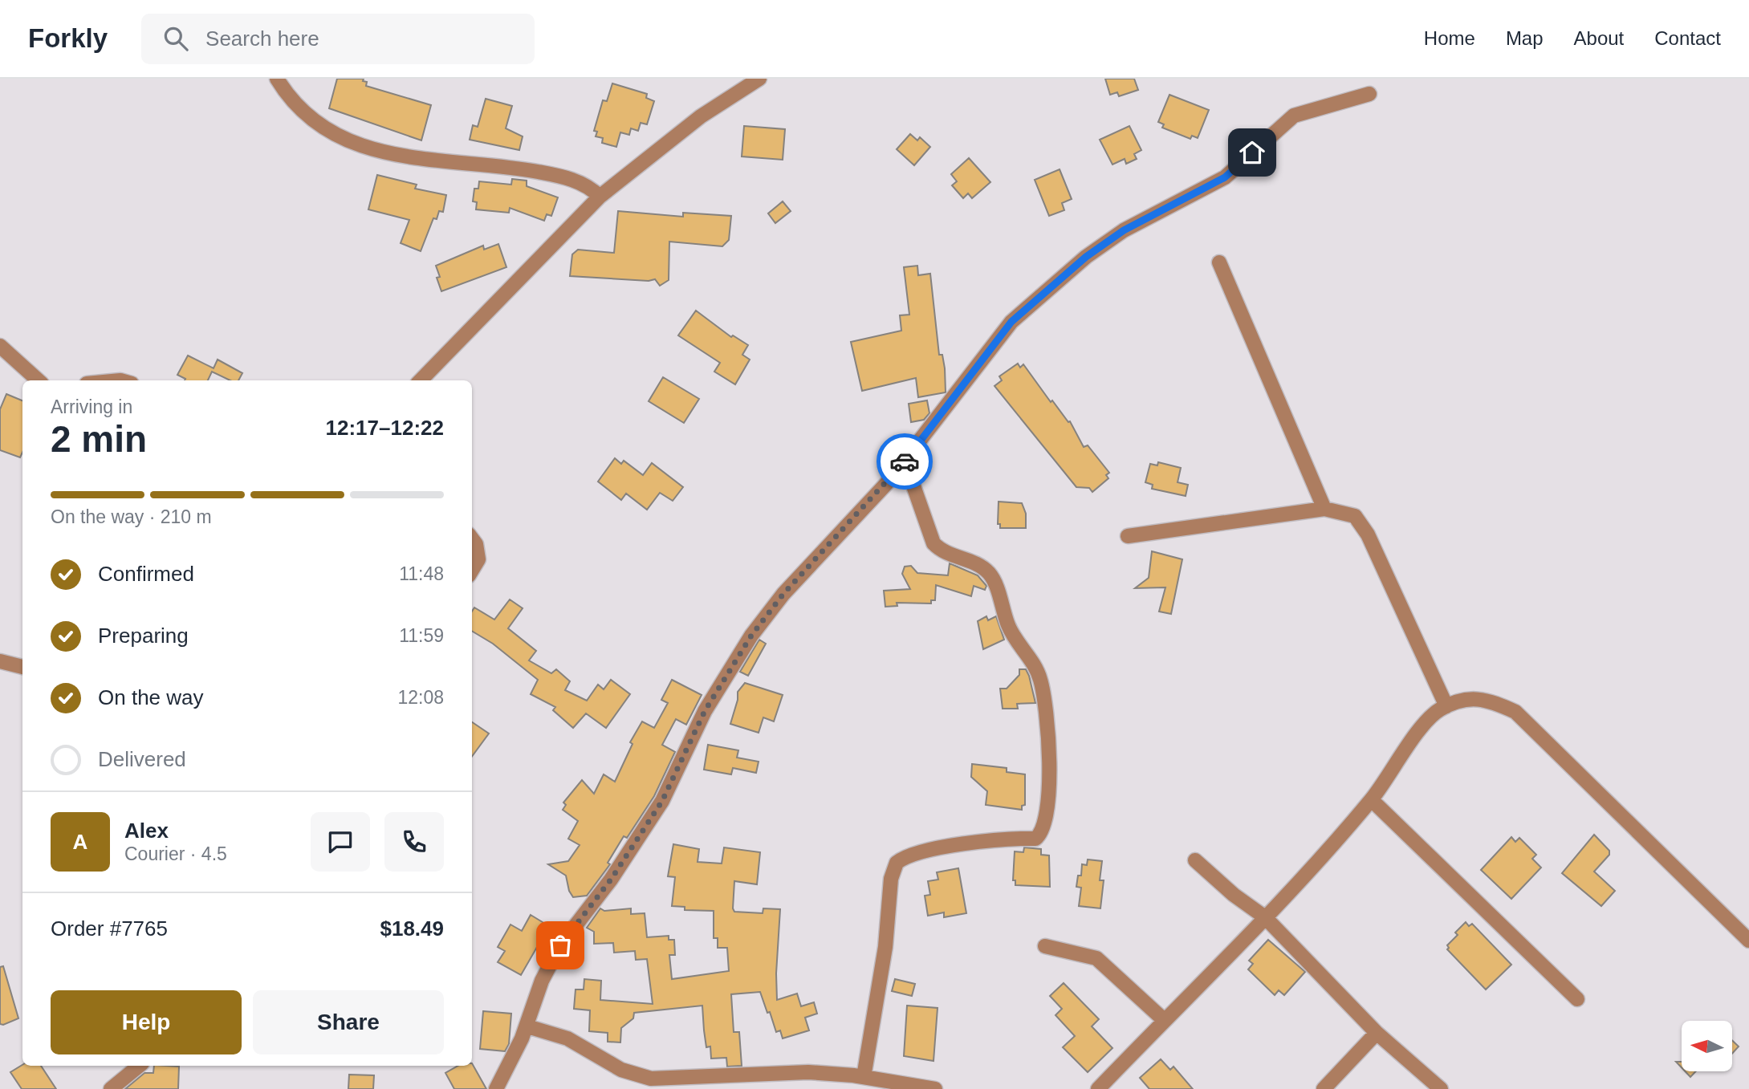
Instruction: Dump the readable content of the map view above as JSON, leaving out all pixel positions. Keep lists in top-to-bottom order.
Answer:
{
  "north": "left",
  "page": {
    "header": "Forkly",
    "search": "Search here",
    "nav": [
      "Home",
      "Map",
      "About",
      "Contact"
    ],
    "heading": ["2 min", "Arriving in", "12:17–12:22"],
    "panel": [
      "Alex",
      "Courier · 4.5",
      "Order #7765",
      "$18.49"
    ],
    "bar": "On the way · 210 m",
    "list": [
      ["Confirmed", "11:48"],
      ["Preparing", "11:59"],
      ["On the way", "12:08"],
      "Delivered"
    ],
    "round": "A",
    "buttons": ["Help", "Share"]
  }
}
